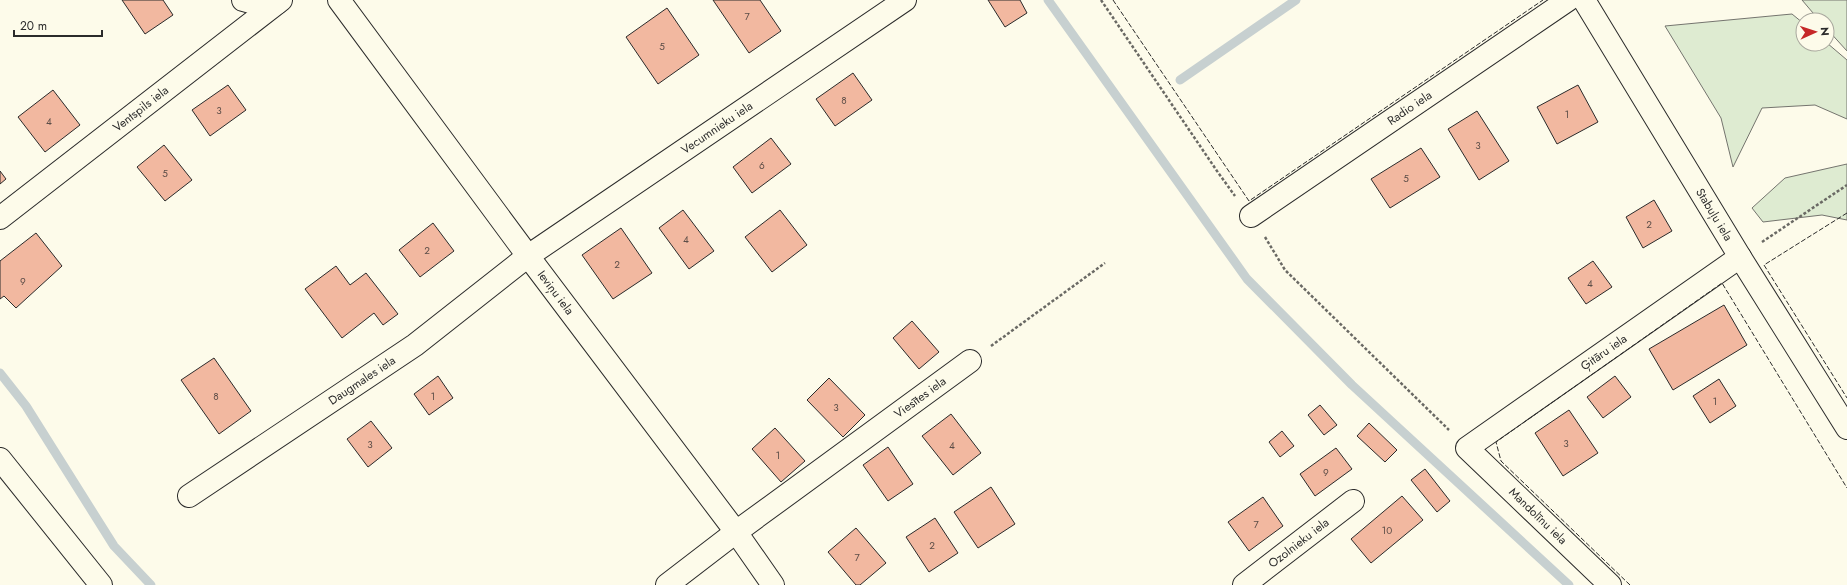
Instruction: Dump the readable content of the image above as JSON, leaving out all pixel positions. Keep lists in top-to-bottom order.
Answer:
{
  "streets": {
    "street": [
      "Radio iela",
      "Ventspils iela",
      "Vecumnieku iela",
      "Stabuļu iela",
      "Ieviņu iela",
      "Ģitāru iela",
      "Daugmales iela",
      "Viesītes iela",
      "Mandolīnu iela",
      "Ozolnieku iela"
    ]
  },
  "crossings": [
    ["Vecumnieku iela", "Ieviņu iela"],
    ["Vecumnieku iela", "Daugmales iela"],
    ["Stabuļu iela", "Ģitāru iela"],
    ["Ieviņu iela", "Daugmales iela"],
    ["Ieviņu iela", "Viesītes iela"],
    ["Ģitāru iela", "Mandolīnu iela"]
  ],
  "house_numbers": [
    "7",
    "5",
    "8",
    "3",
    "1",
    "4",
    "3",
    "6",
    "5",
    "5",
    "2",
    "4",
    "2",
    "2",
    "9",
    "4",
    "8",
    "1",
    "1",
    "3",
    "3",
    "3",
    "4",
    "1",
    "9",
    "7",
    "10",
    "2",
    "7"
  ],
  "scale_bar": "20 m",
  "north": "right"
}
